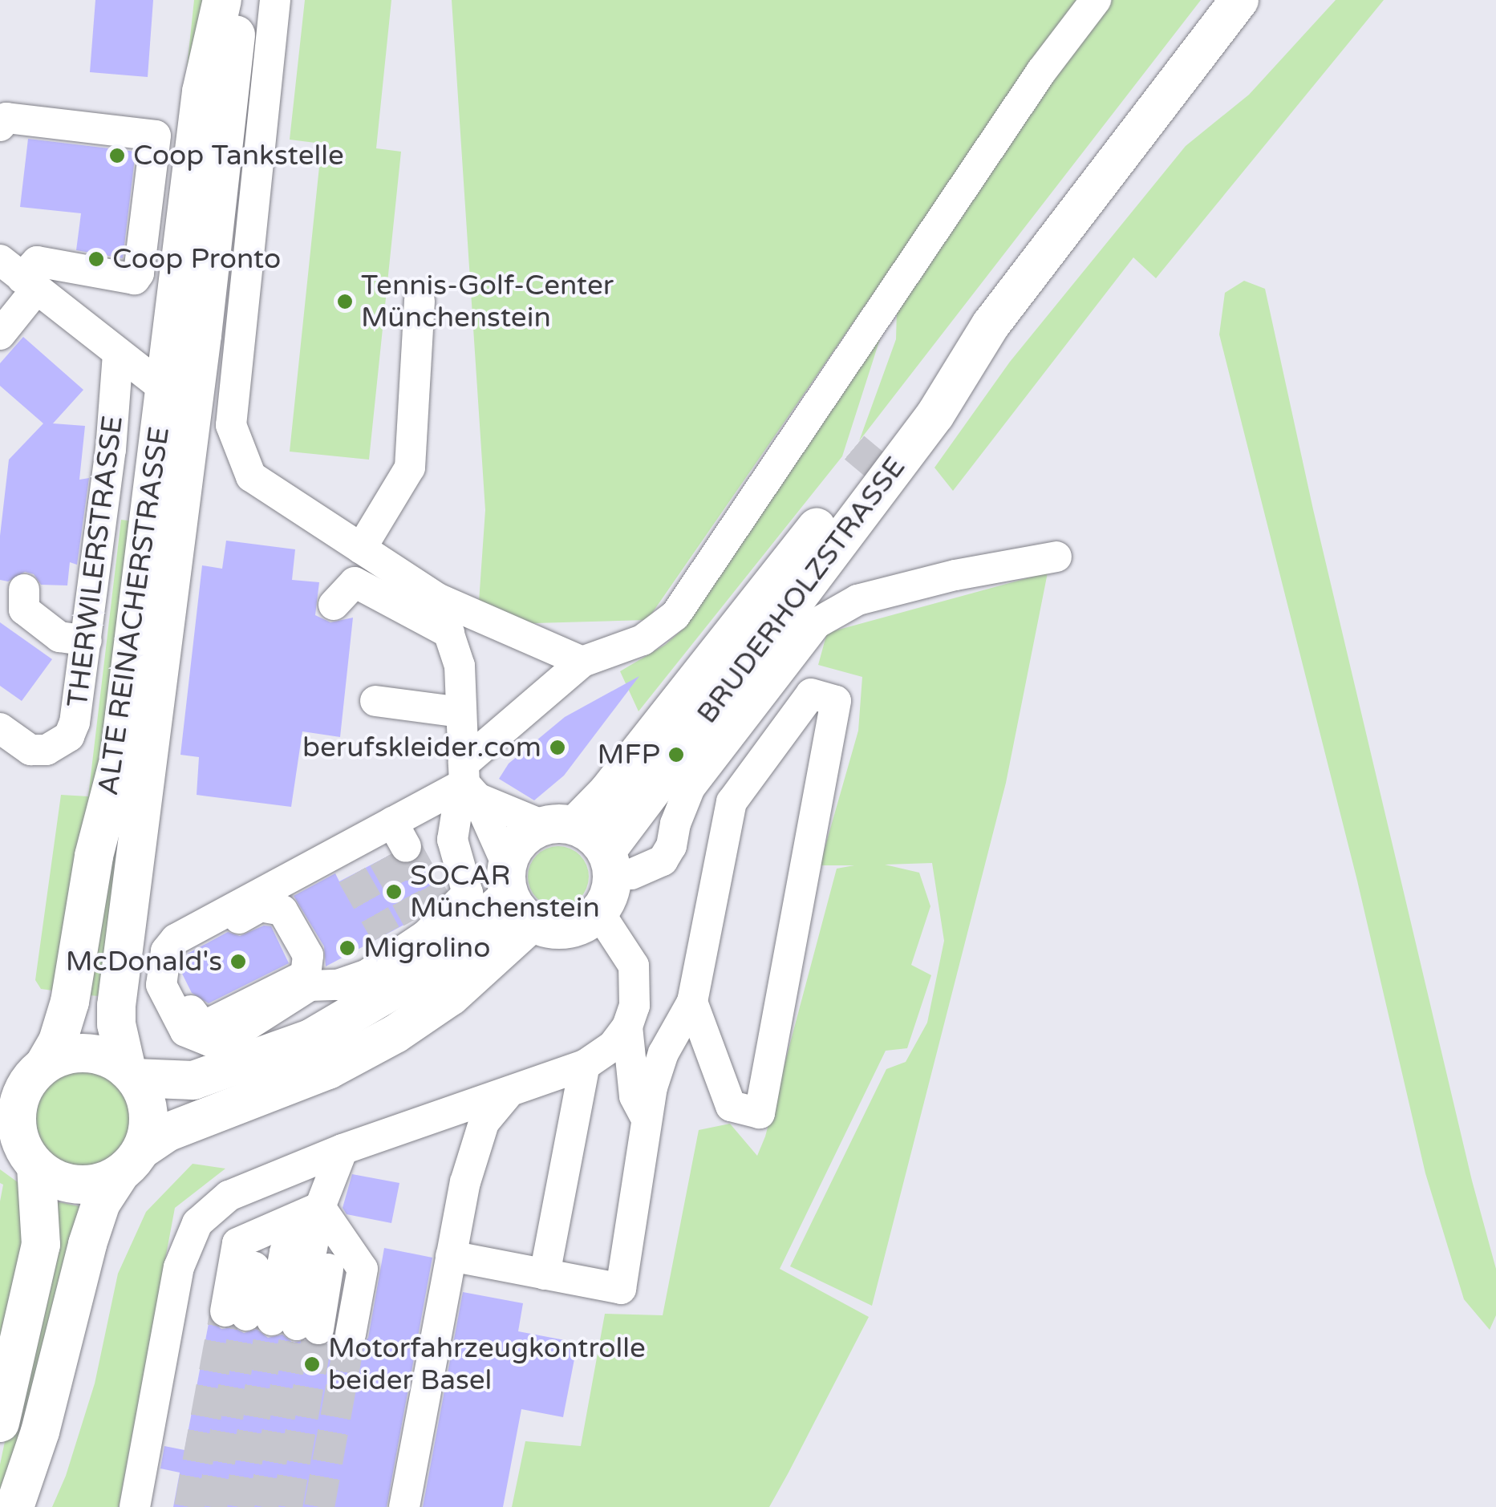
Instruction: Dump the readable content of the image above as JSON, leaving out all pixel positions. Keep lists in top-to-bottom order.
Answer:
{
  "streets": {
    "main road": ["BRUDERHOLZSTRASSE", "ALTE REINACHERSTRASSE"],
    "street": ["THERWILERSTRASSE"]
  },
  "places": [
    "Coop Tankstelle",
    "Coop Pronto",
    "Tennis-Golf-Center Münchenstein",
    "berufskleider.com",
    "MFP",
    "SOCAR Münchenstein",
    "Migrolino",
    "McDonald's",
    "Motorfahrzeugkontrolle beider Basel"
  ]
}
